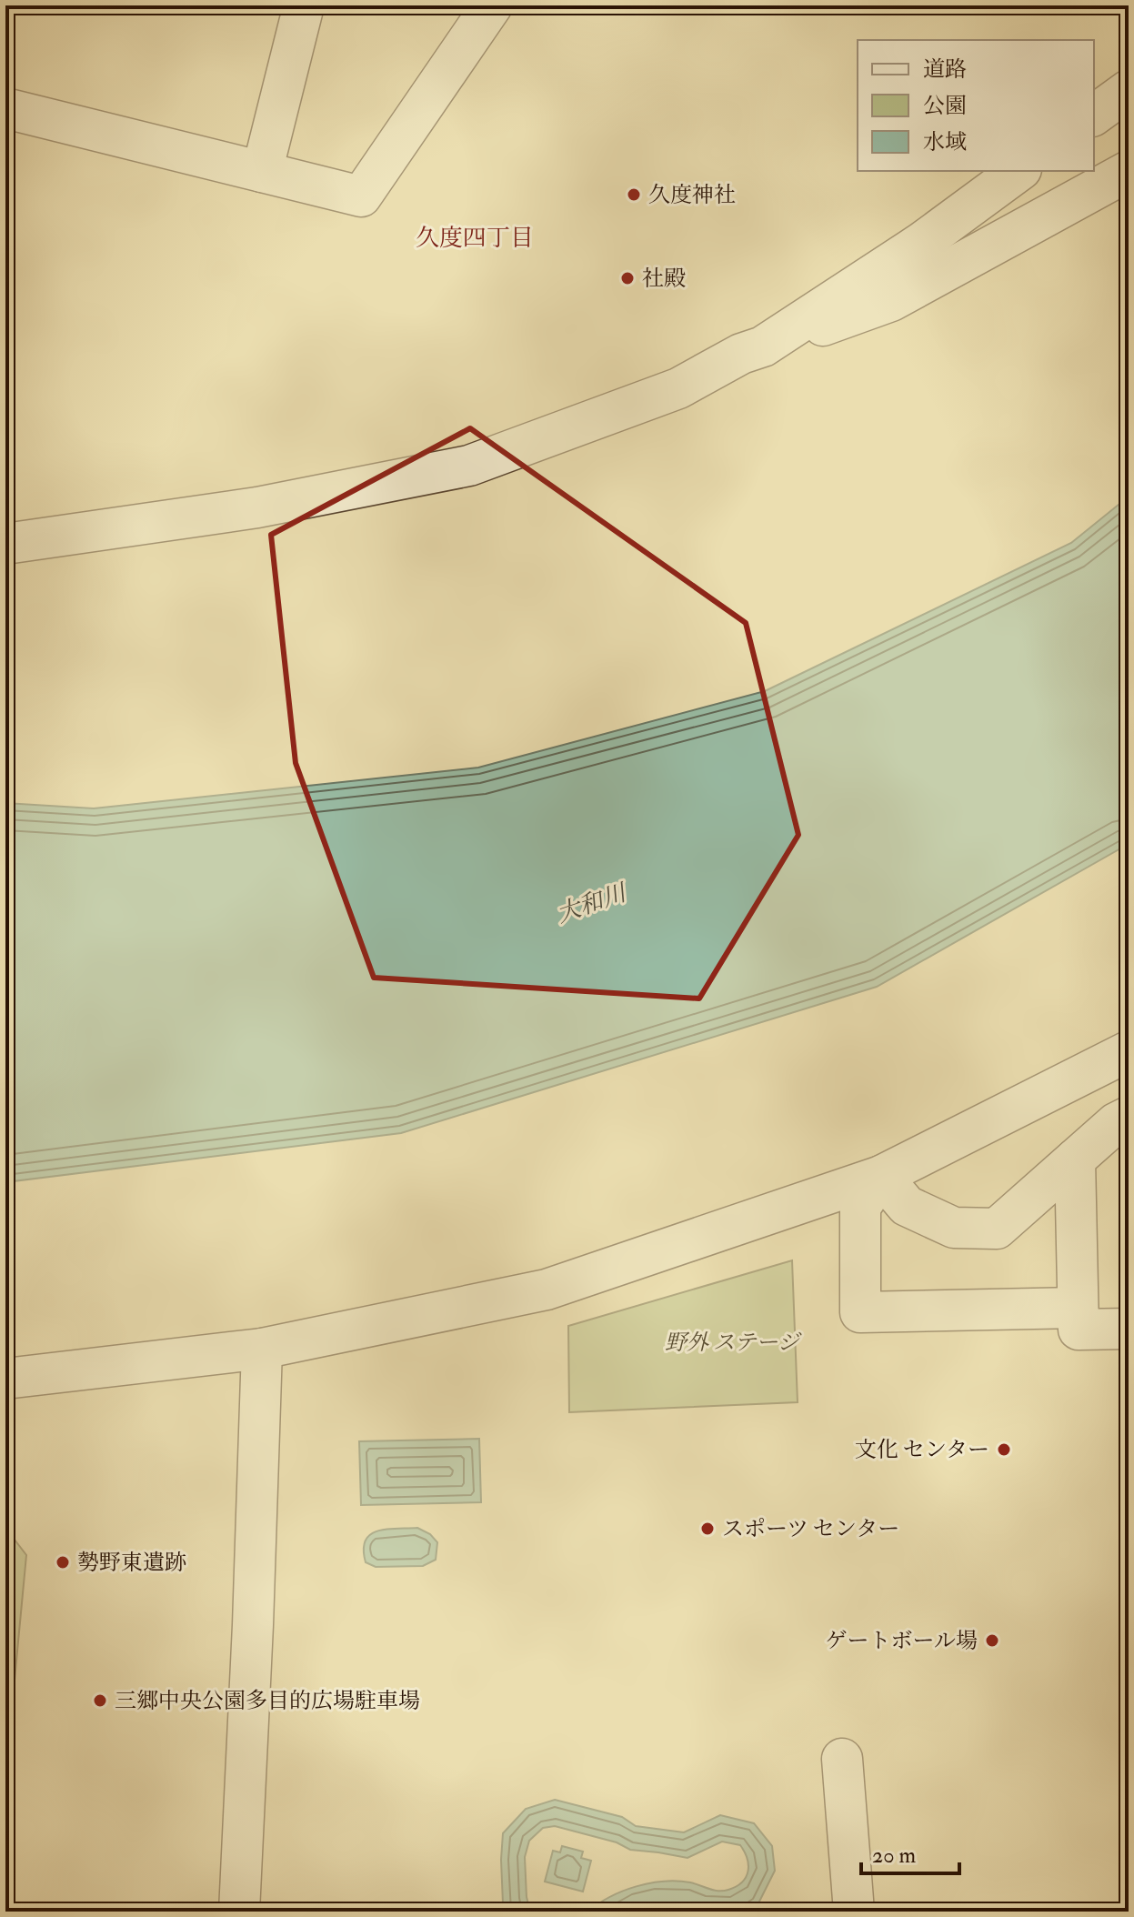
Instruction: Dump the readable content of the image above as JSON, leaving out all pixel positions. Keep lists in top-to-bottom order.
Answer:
{
  "districts": ["久度四丁目"],
  "water": ["大和川"],
  "parks": ["野外 ステージ"],
  "places": [
    "久度神社",
    "社殿",
    "文化 センター",
    "スポーツ センター",
    "勢野東遺跡",
    "ゲートボール場",
    "三郷中央公園多目的広場駐車場"
  ],
  "legend": ["道路", "公園", "水域"],
  "scale_bar": "20 m"
}
